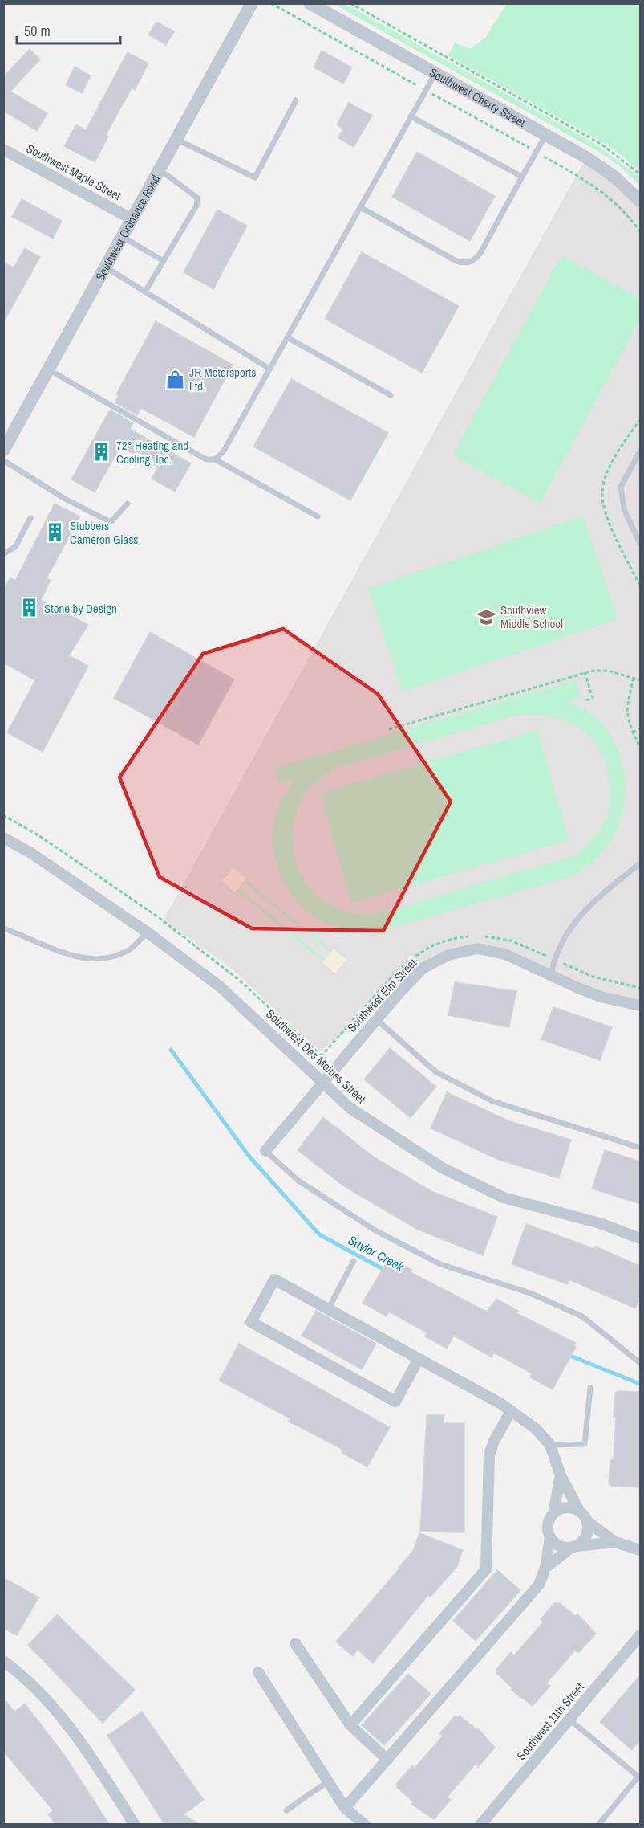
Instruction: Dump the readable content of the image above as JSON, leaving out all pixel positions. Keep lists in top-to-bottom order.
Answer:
{
  "streets": {
    "street": [
      "Southwest Cherry Street",
      "Southwest Maple Street",
      "Southwest Ordnance Road",
      "Southwest Elm Street",
      "Southwest Des Moines Street",
      "Southwest 11th Street"
    ]
  },
  "crossings": [
    ["Southwest Maple Street", "Southwest Ordnance Road"],
    ["Southwest Elm Street", "Southwest Des Moines Street"]
  ],
  "water": ["Saylor Creek"],
  "places": {
    "shop": ["JR Motorsports Ltd."],
    "building": ["72° Heating and Cooling, Inc.", "Stubbers Cameron Glass", "Stone by Design"],
    "school or university": ["Southview Middle School"]
  },
  "scale_bar": "50 m"
}
